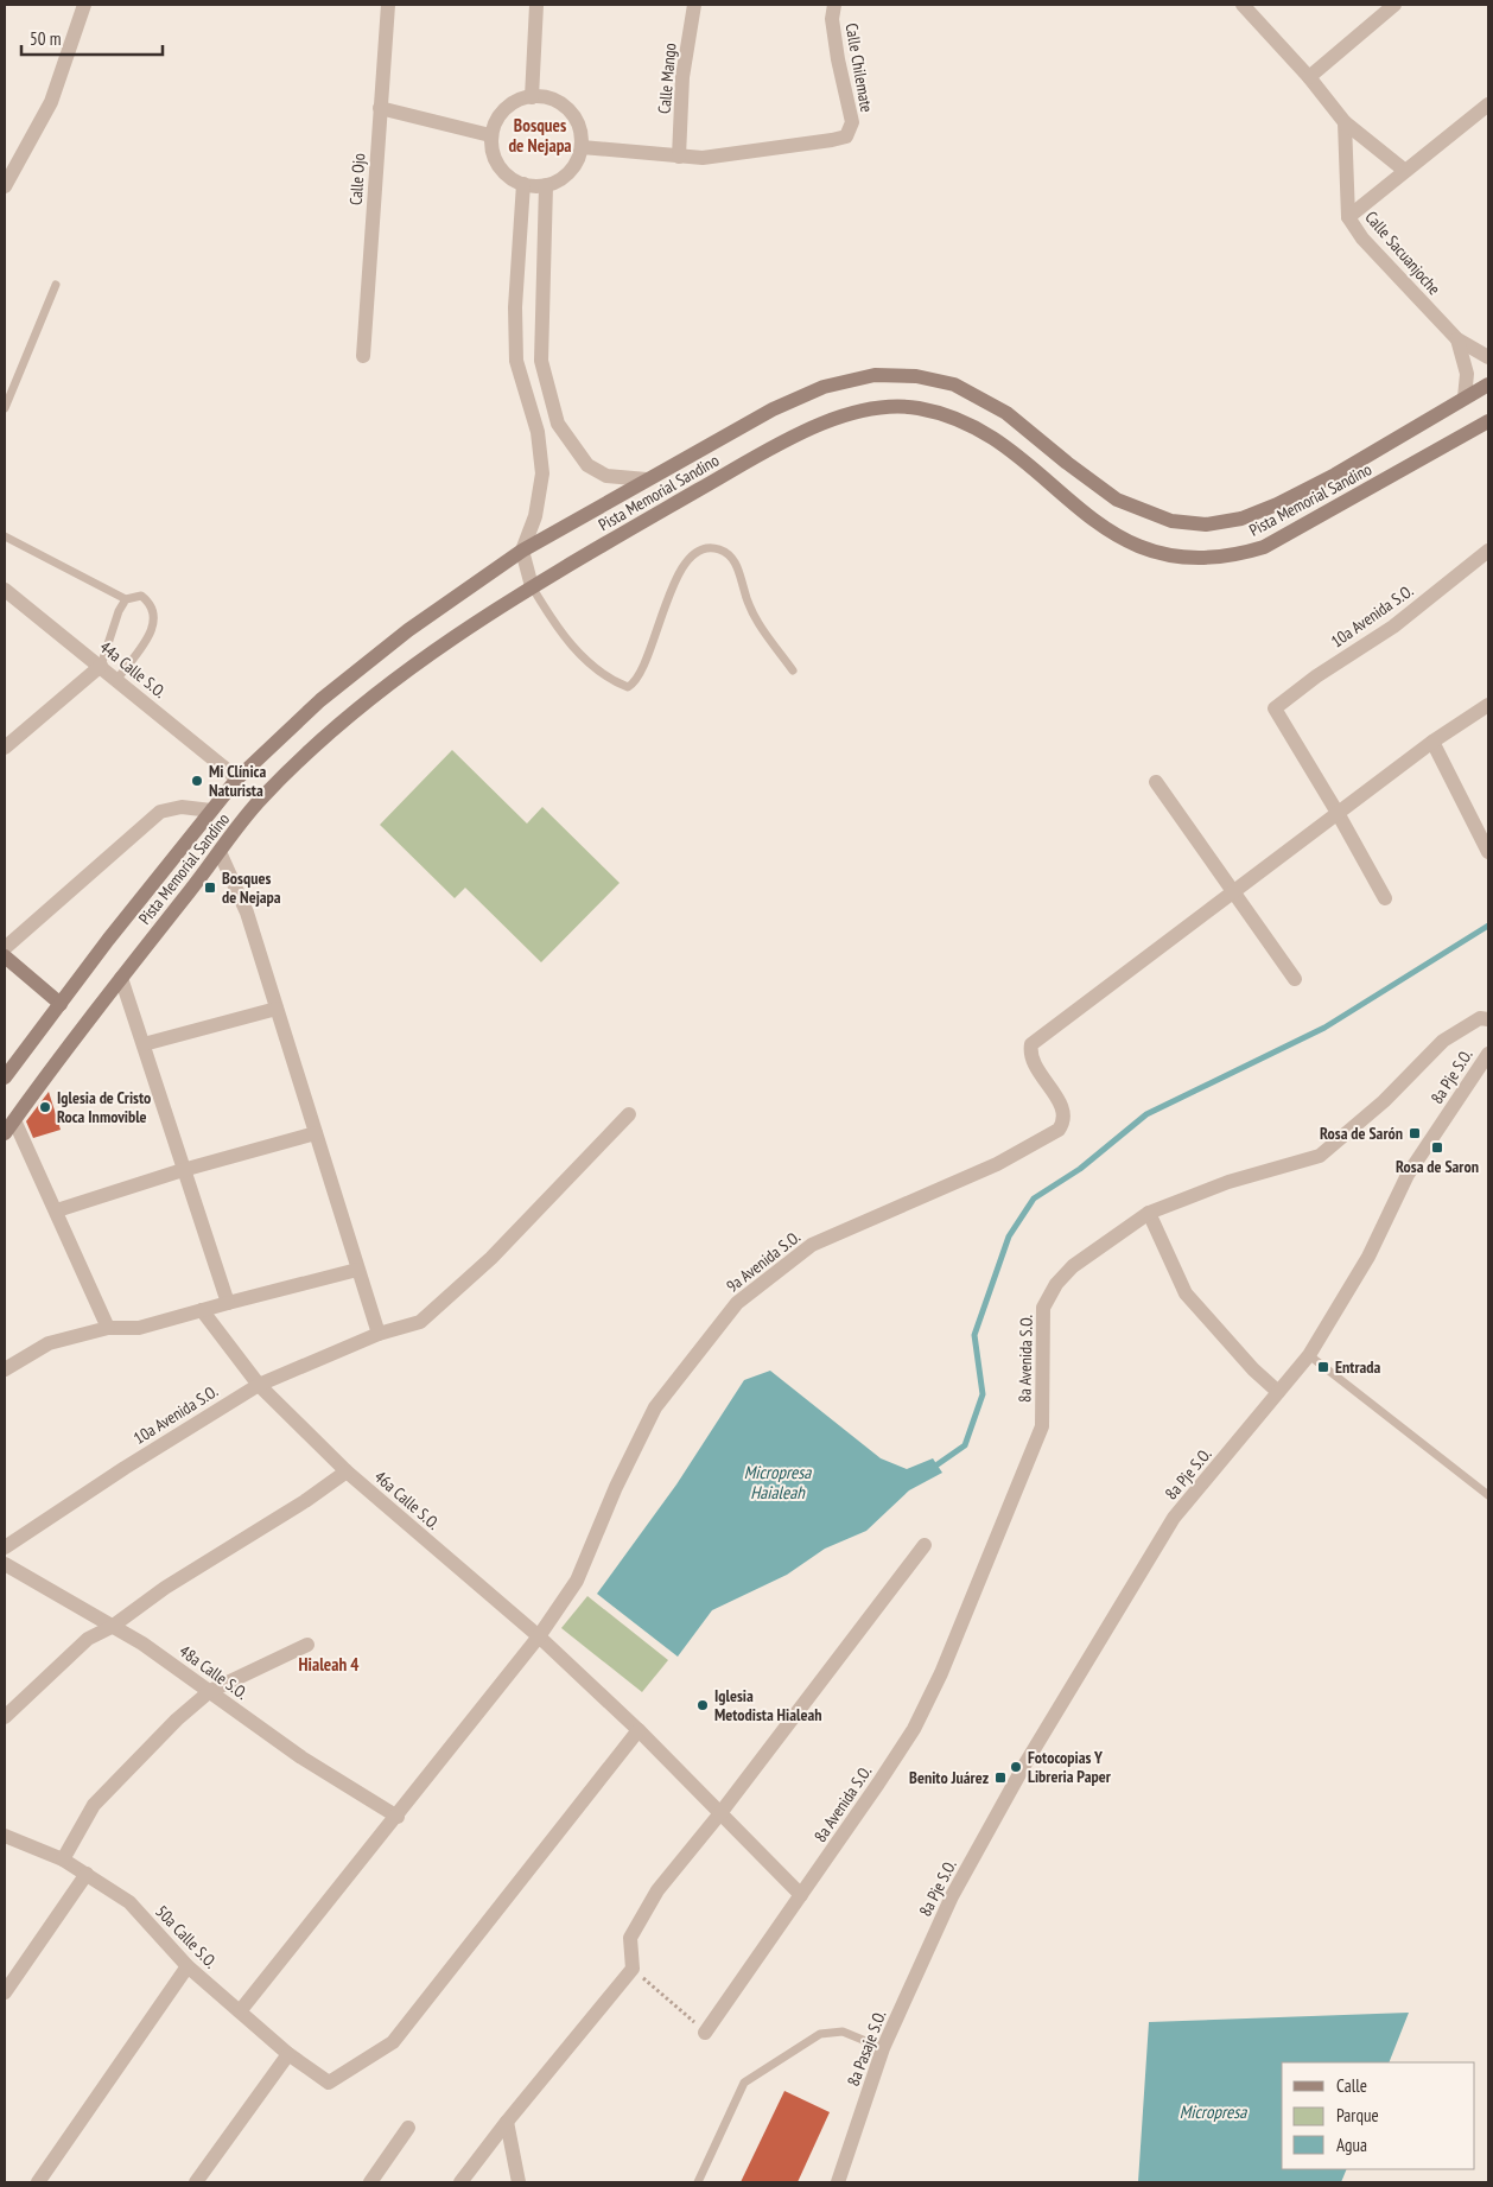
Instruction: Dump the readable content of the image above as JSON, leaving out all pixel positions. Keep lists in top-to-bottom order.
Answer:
{
  "streets": {
    "main road": ["Pista Memorial Sandino"],
    "street": [
      "Calle Chilemate",
      "Calle Mango",
      "Calle Ojo",
      "Calle Sacuanjoche",
      "10a Avenida S.O.",
      "44a Calle S.O.",
      "8a Pje S.O.",
      "9a Avenida S.O.",
      "8a Avenida S.O.",
      "46a Calle S.O.",
      "48a Calle S.O.",
      "50a Calle S.O.",
      "8a Pasaje S.O."
    ]
  },
  "crossings": [
    ["Calle Chilemate", "Calle Mango"],
    ["Calle Sacuanjoche", "Pista Memorial Sandino"],
    ["Pista Memorial Sandino", "44a Calle S.O."],
    ["10a Avenida S.O.", "46a Calle S.O."],
    ["8a Pje S.O.", "8a Pasaje S.O."],
    ["9a Avenida S.O.", "46a Calle S.O."],
    ["9a Avenida S.O.", "48a Calle S.O."],
    ["9a Avenida S.O.", "50a Calle S.O."],
    ["8a Avenida S.O.", "46a Calle S.O."],
    ["46a Calle S.O.", "50a Calle S.O."]
  ],
  "districts": ["Bosques de Nejapa", "Hialeah 4"],
  "water": ["Micropresa Haialeah", "Micropresa"],
  "places": {
    "other": [
      "Mi Clínica Naturista",
      "Iglesia de Cristo Roca Inmovible",
      "Iglesia Metodista Hialeah",
      "Fotocopias Y Libreria Paper"
    ],
    "transit": [
      "Bosques de Nejapa",
      "Rosa de Sarón",
      "Rosa de Saron",
      "Entrada",
      "Benito Juárez"
    ]
  },
  "legend": ["Calle", "Parque", "Agua"],
  "scale_bar": "50 m"
}
